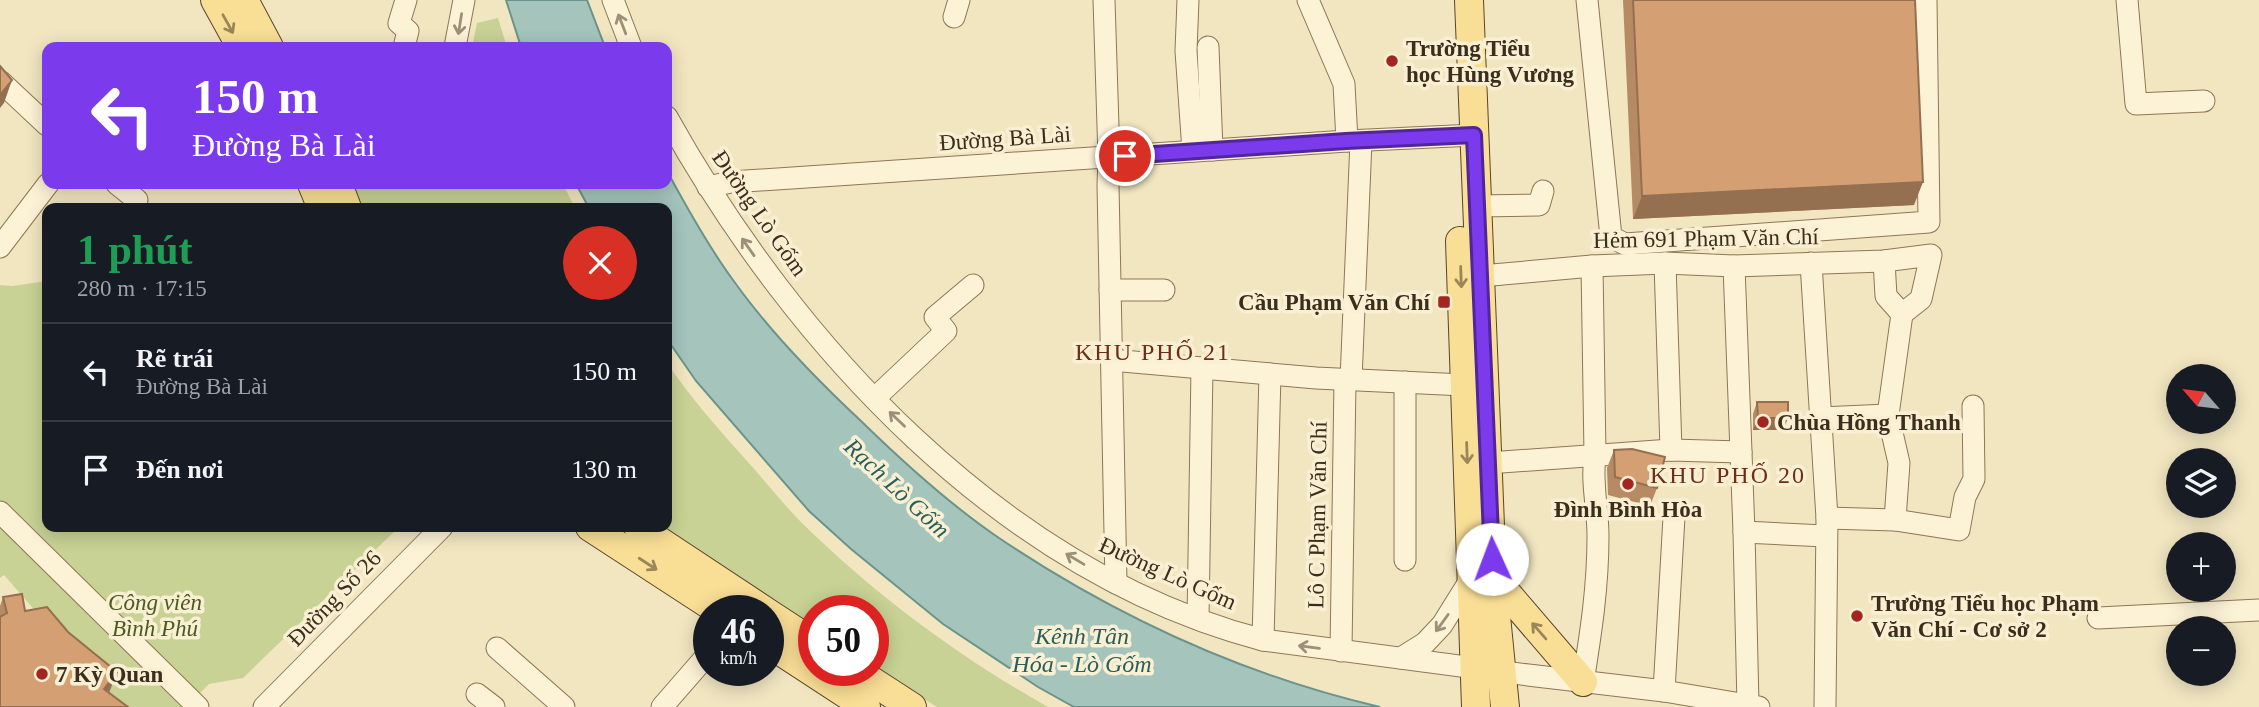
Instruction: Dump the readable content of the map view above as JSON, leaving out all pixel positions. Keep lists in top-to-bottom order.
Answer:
{
  "streets": {
    "street": [
      "Đường Bà Lài",
      "Đường Lò Gốm",
      "Hẻm 691 Phạm Văn Chí",
      "Lô C Phạm Văn Chí",
      "Đường Số 26"
    ]
  },
  "crossings": [
    ["Đường Bà Lài", "Đường Lò Gốm"],
    ["Đường Bà Lài", "Lô C Phạm Văn Chí"],
    ["Đường Lò Gốm", "Lô C Phạm Văn Chí"]
  ],
  "one_way": ["Đường Lò Gốm"],
  "districts": ["KHU PHỐ 21", "KHU PHỐ 20"],
  "water": ["Rạch Lò Gốm", "Kênh Tân Hóa - Lò Gốm"],
  "parks": ["Công viên Bình Phú"],
  "places": {
    "other": [
      "Trường Tiểu học Hùng Vương",
      "Chùa Hồng Thanh",
      "Đình Bình Hòa",
      "Trường Tiểu học Phạm Văn Chí - Cơ sở 2",
      "7 Kỳ Quan"
    ],
    "transit": ["Cầu Phạm Văn Chí"]
  },
  "north": "top left",
  "page": {
    "turn": ["150 m", "Đường Bà Lài"],
    "heading": ["1 phút", "280 m · 17:15"],
    "list": [
      {
        "name": "Rẽ trái",
        "note": "Đường Bà Lài",
        "value": "150 m"
      },
      {
        "name": "Đến nơi",
        "value": "130 m"
      }
    ],
    "map_buttons": ["+", "−"],
    "speed": "46 km/h",
    "limit": "50"
  }
}
